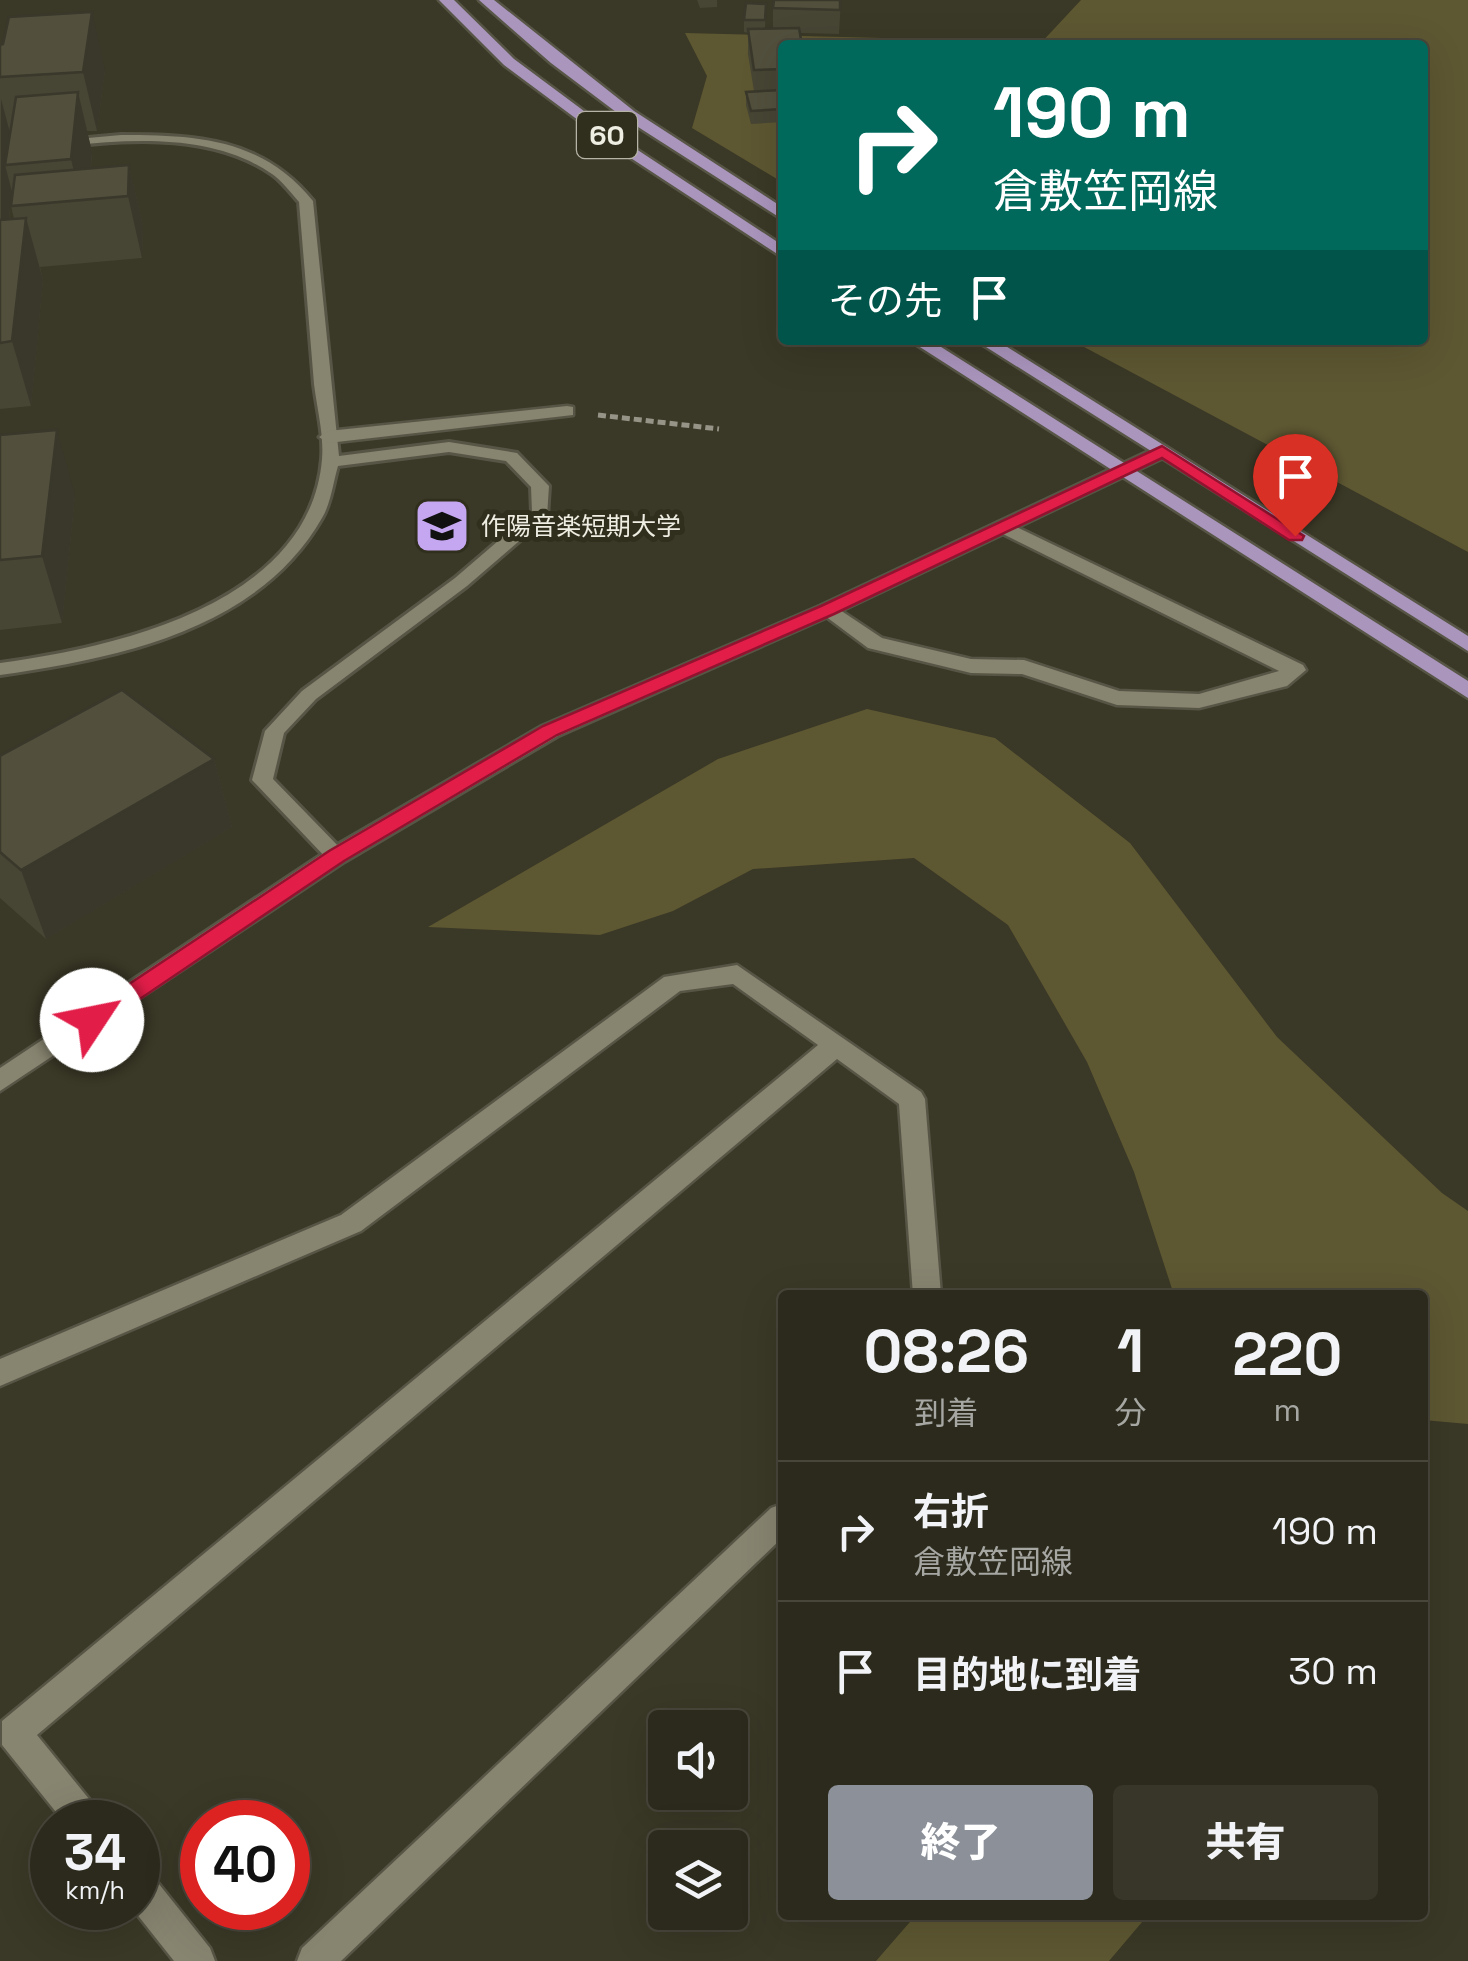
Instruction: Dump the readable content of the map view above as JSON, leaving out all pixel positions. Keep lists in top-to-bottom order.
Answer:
{
  "streets": {
    "main road": ["60"]
  },
  "places": {
    "school or university": ["作陽音楽短期大学"]
  },
  "page": {
    "turn": ["190 m", "倉敷笠岡線"],
    "then": "その先",
    "eta": [
      "08:26",
      "到着",
      "1",
      "分",
      "220",
      "m"
    ],
    "list": [
      {
        "name": "右折",
        "note": "倉敷笠岡線",
        "value": "190 m"
      },
      {
        "name": "目的地に到着",
        "value": "30 m"
      }
    ],
    "buttons": ["終了", "共有"],
    "speed": "34 km/h",
    "limit": "40"
  }
}
